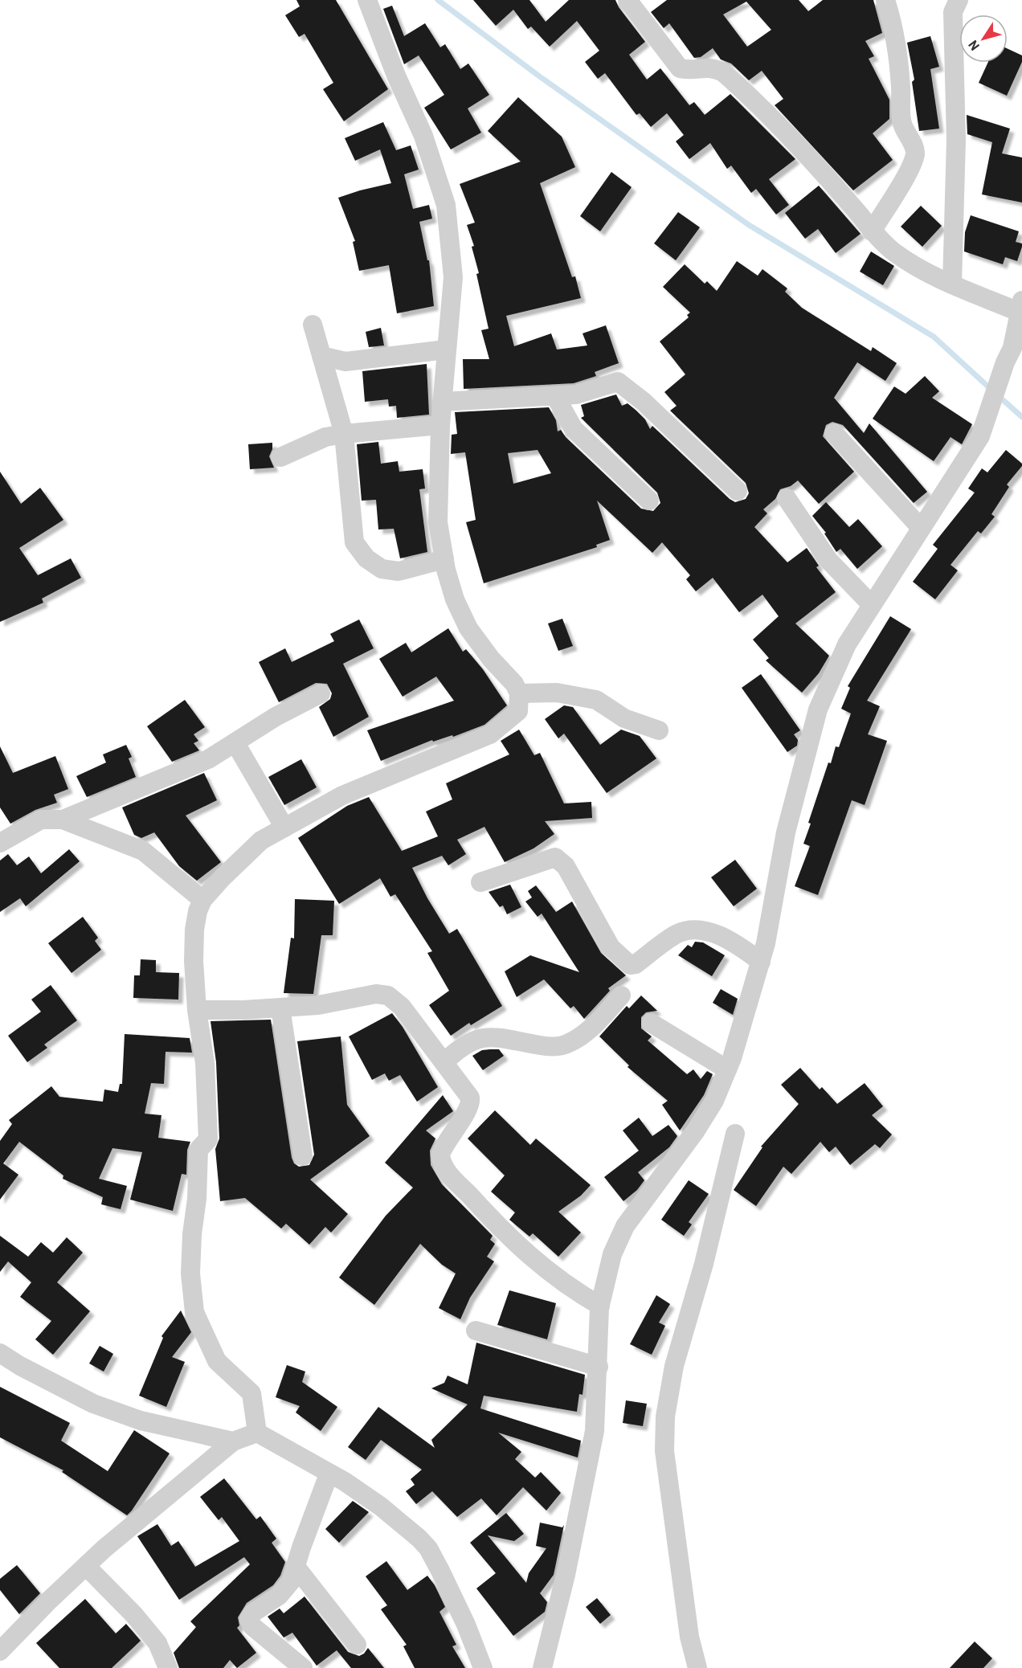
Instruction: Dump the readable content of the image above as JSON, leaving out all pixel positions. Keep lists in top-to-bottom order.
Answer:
{
  "north": "bottom left"
}
